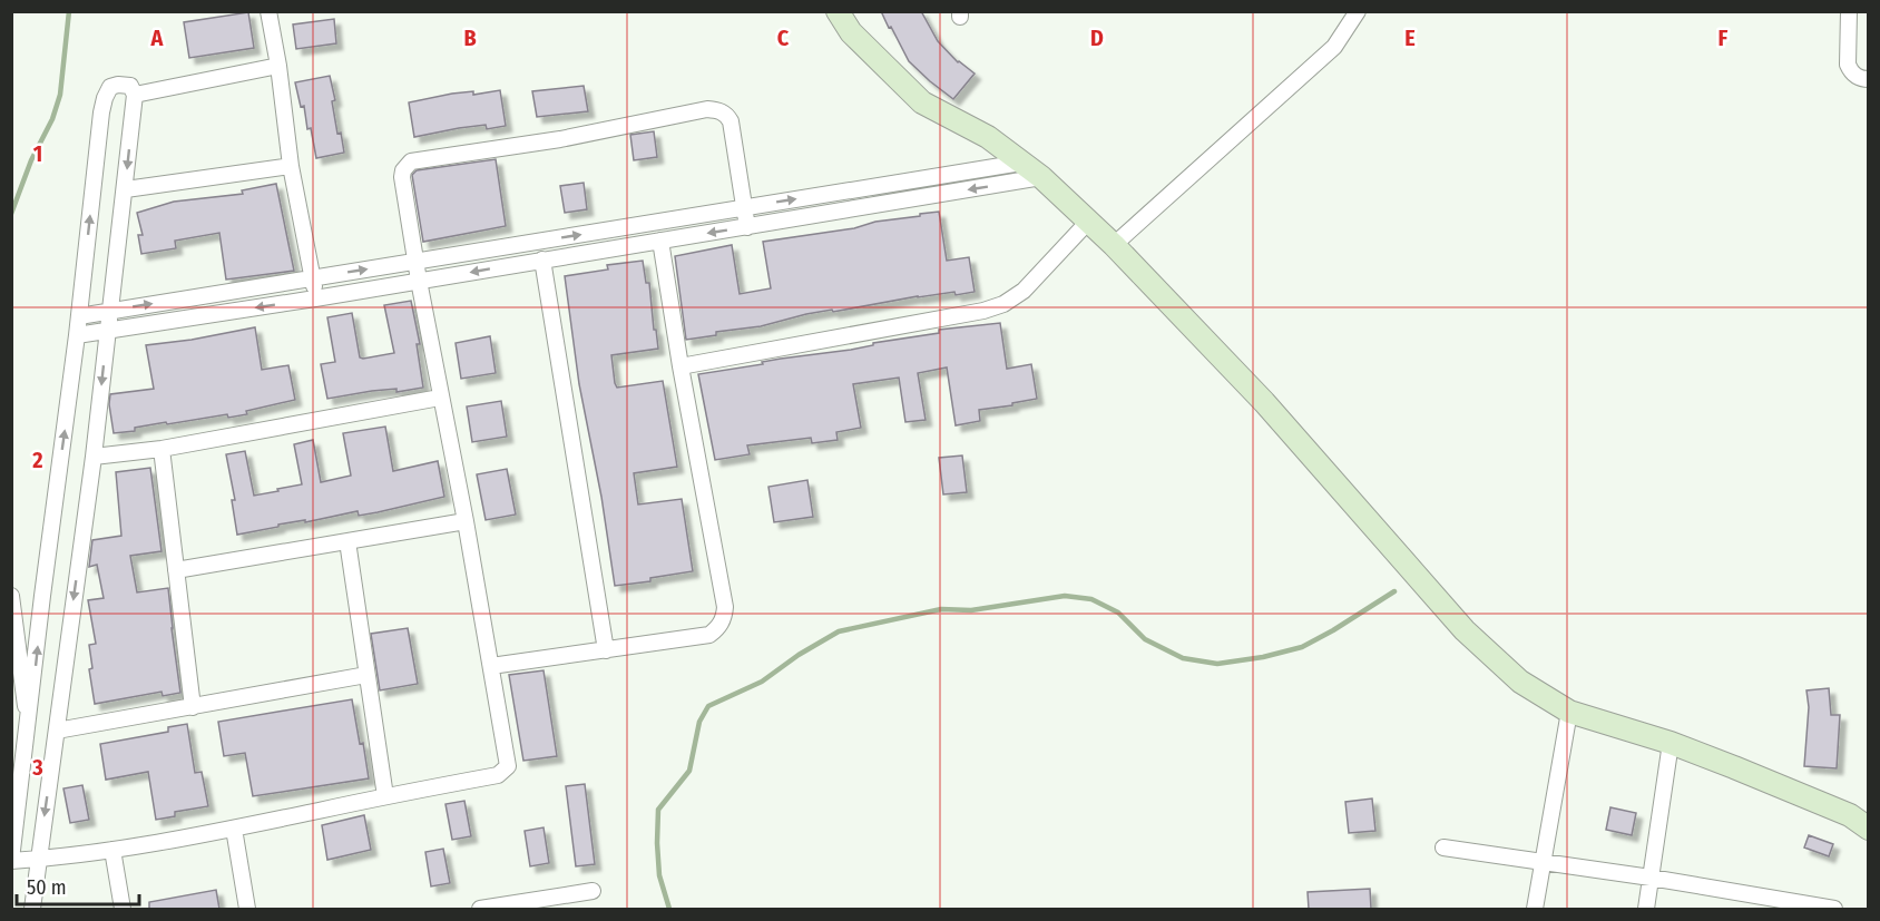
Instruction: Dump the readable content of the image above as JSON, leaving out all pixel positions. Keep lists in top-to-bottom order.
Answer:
{
  "scale_bar": "50 m",
  "grid": {
    "columns": [
      "A",
      "B",
      "C",
      "D",
      "E",
      "F"
    ],
    "rows": ["1", "2", "3"]
  }
}
